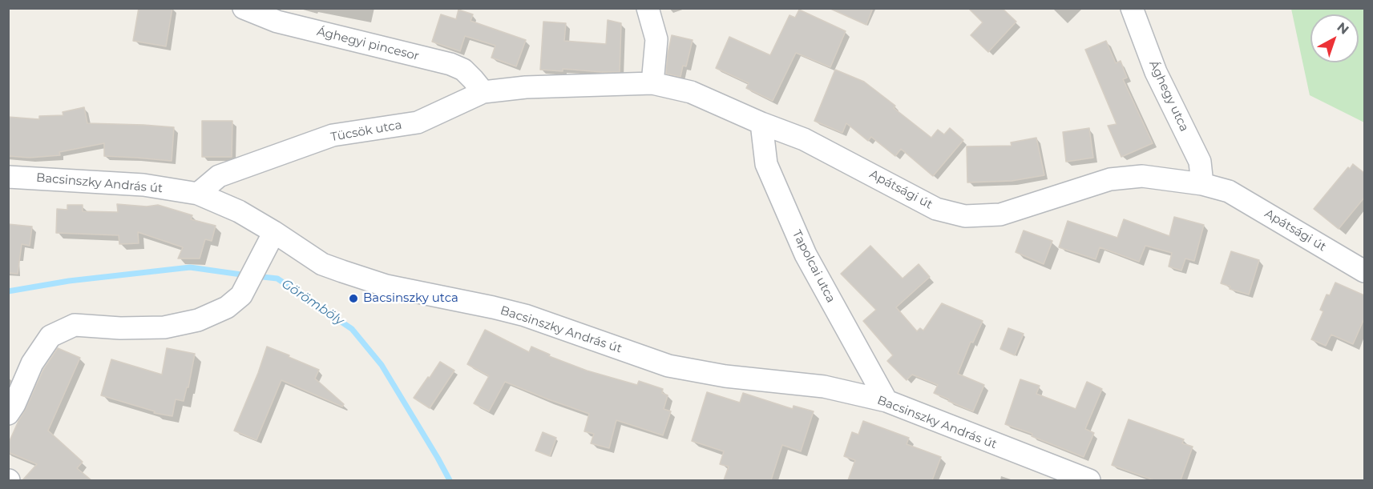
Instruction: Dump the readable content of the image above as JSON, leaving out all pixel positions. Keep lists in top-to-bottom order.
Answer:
{
  "streets": {
    "street": [
      "Ághegyi pincesor",
      "Ághegy utca",
      "Tücsök utca",
      "Bacsinszky András út",
      "Apátsági út",
      "Tapolcai utca"
    ]
  },
  "crossings": [
    ["Ághegyi pincesor", "Tücsök utca"],
    ["Ághegyi pincesor", "Apátsági út"],
    ["Ághegy utca", "Apátsági út"],
    ["Tücsök utca", "Bacsinszky András út"],
    ["Tücsök utca", "Apátsági út"],
    ["Bacsinszky András út", "Tapolcai utca"],
    ["Apátsági út", "Tapolcai utca"]
  ],
  "water": ["Görömböly"],
  "places": ["Bacsinszky utca"],
  "north": "top right"
}
